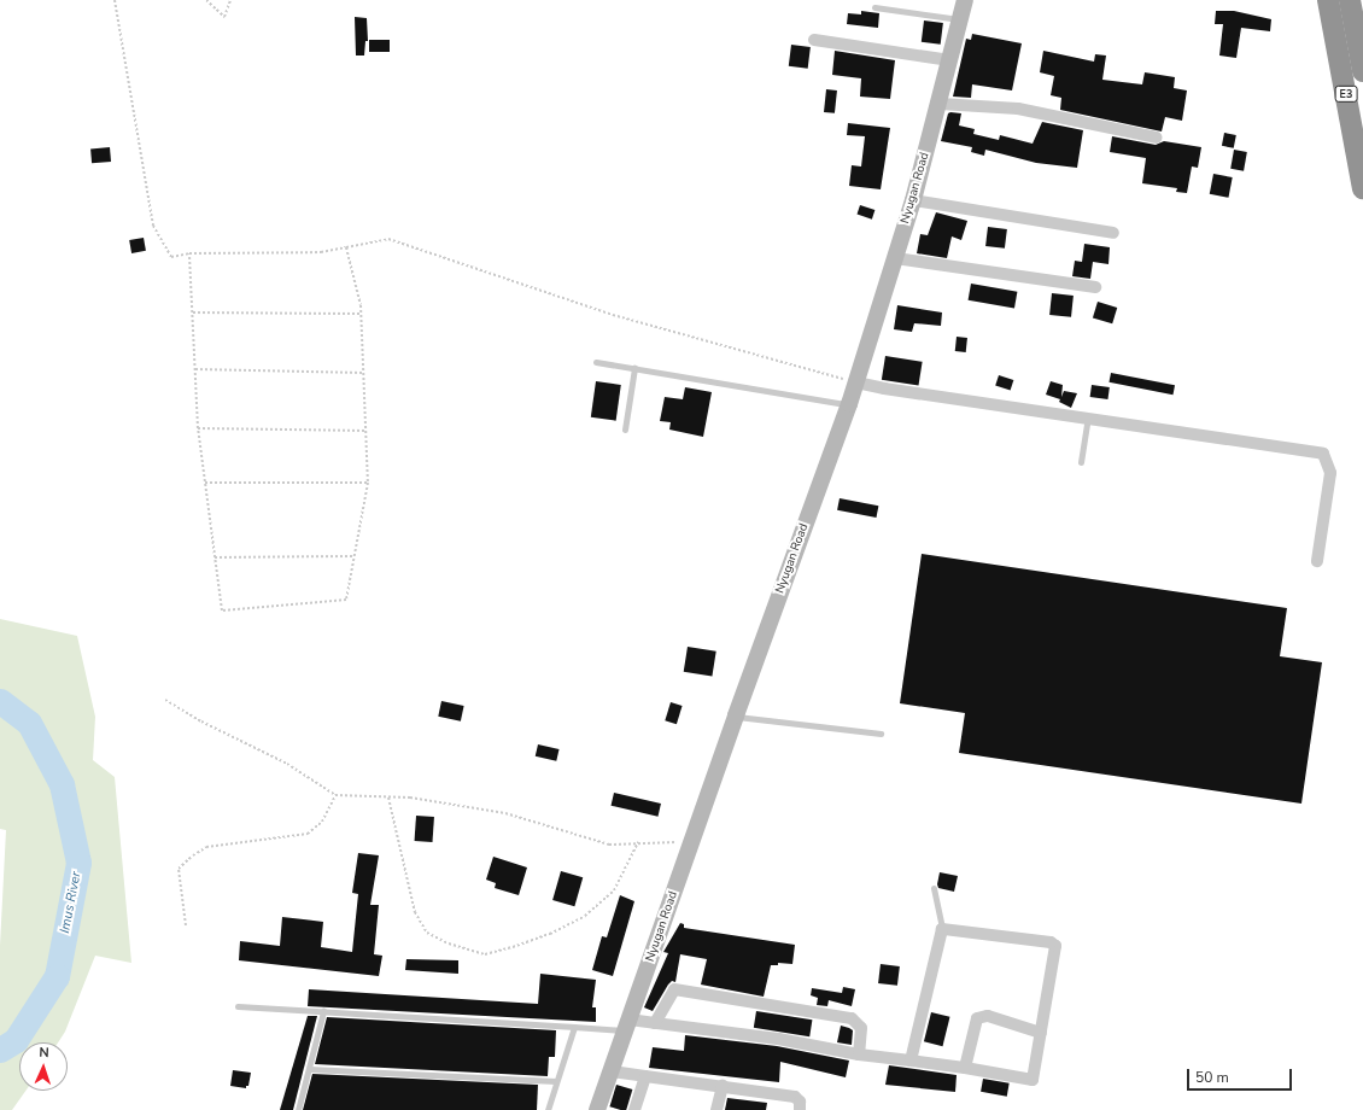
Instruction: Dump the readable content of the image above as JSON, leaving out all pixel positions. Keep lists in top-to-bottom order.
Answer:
{
  "streets": {
    "highway": ["E3"],
    "main road": ["Nyugan Road"]
  },
  "water": ["Imus River"],
  "scale_bar": "50 m",
  "north": "top"
}
